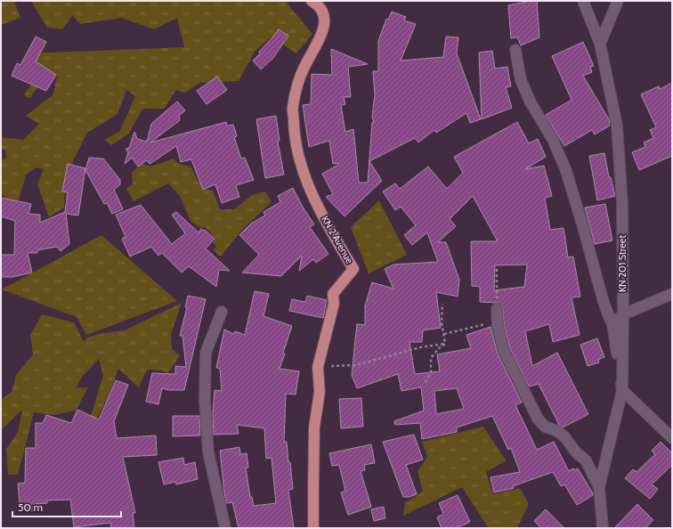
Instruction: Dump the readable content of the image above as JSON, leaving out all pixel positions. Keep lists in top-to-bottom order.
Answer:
{
  "streets": {
    "main road": ["KN 2 Avenue"],
    "street": ["KN 201 Street"]
  },
  "scale_bar": "50 m"
}
